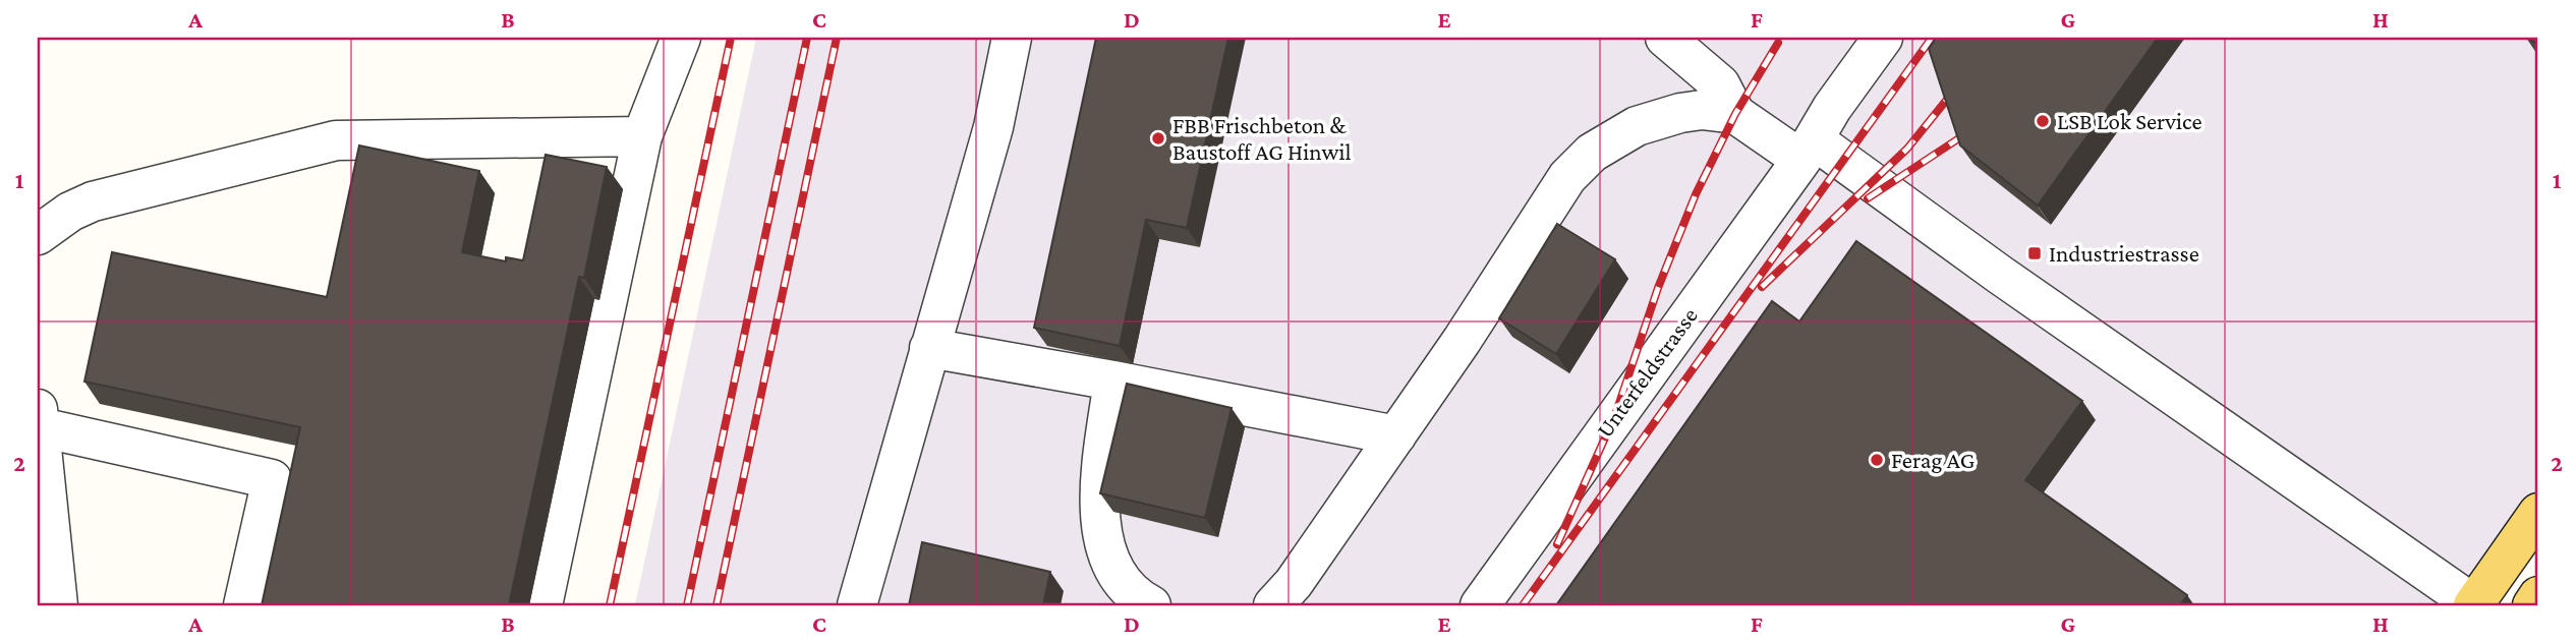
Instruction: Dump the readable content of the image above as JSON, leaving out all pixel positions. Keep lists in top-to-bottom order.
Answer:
{
  "streets": {
    "street": ["Unterfeldstrasse"]
  },
  "places": {
    "other": ["LSB Lok Service", "FBB Frischbeton & Baustoff AG Hinwil", "Ferag AG"],
    "transit": ["Industriestrasse"]
  },
  "grid": {
    "columns": [
      "A",
      "B",
      "C",
      "D",
      "E",
      "F",
      "G",
      "H"
    ],
    "rows": ["1", "2"]
  }
}
